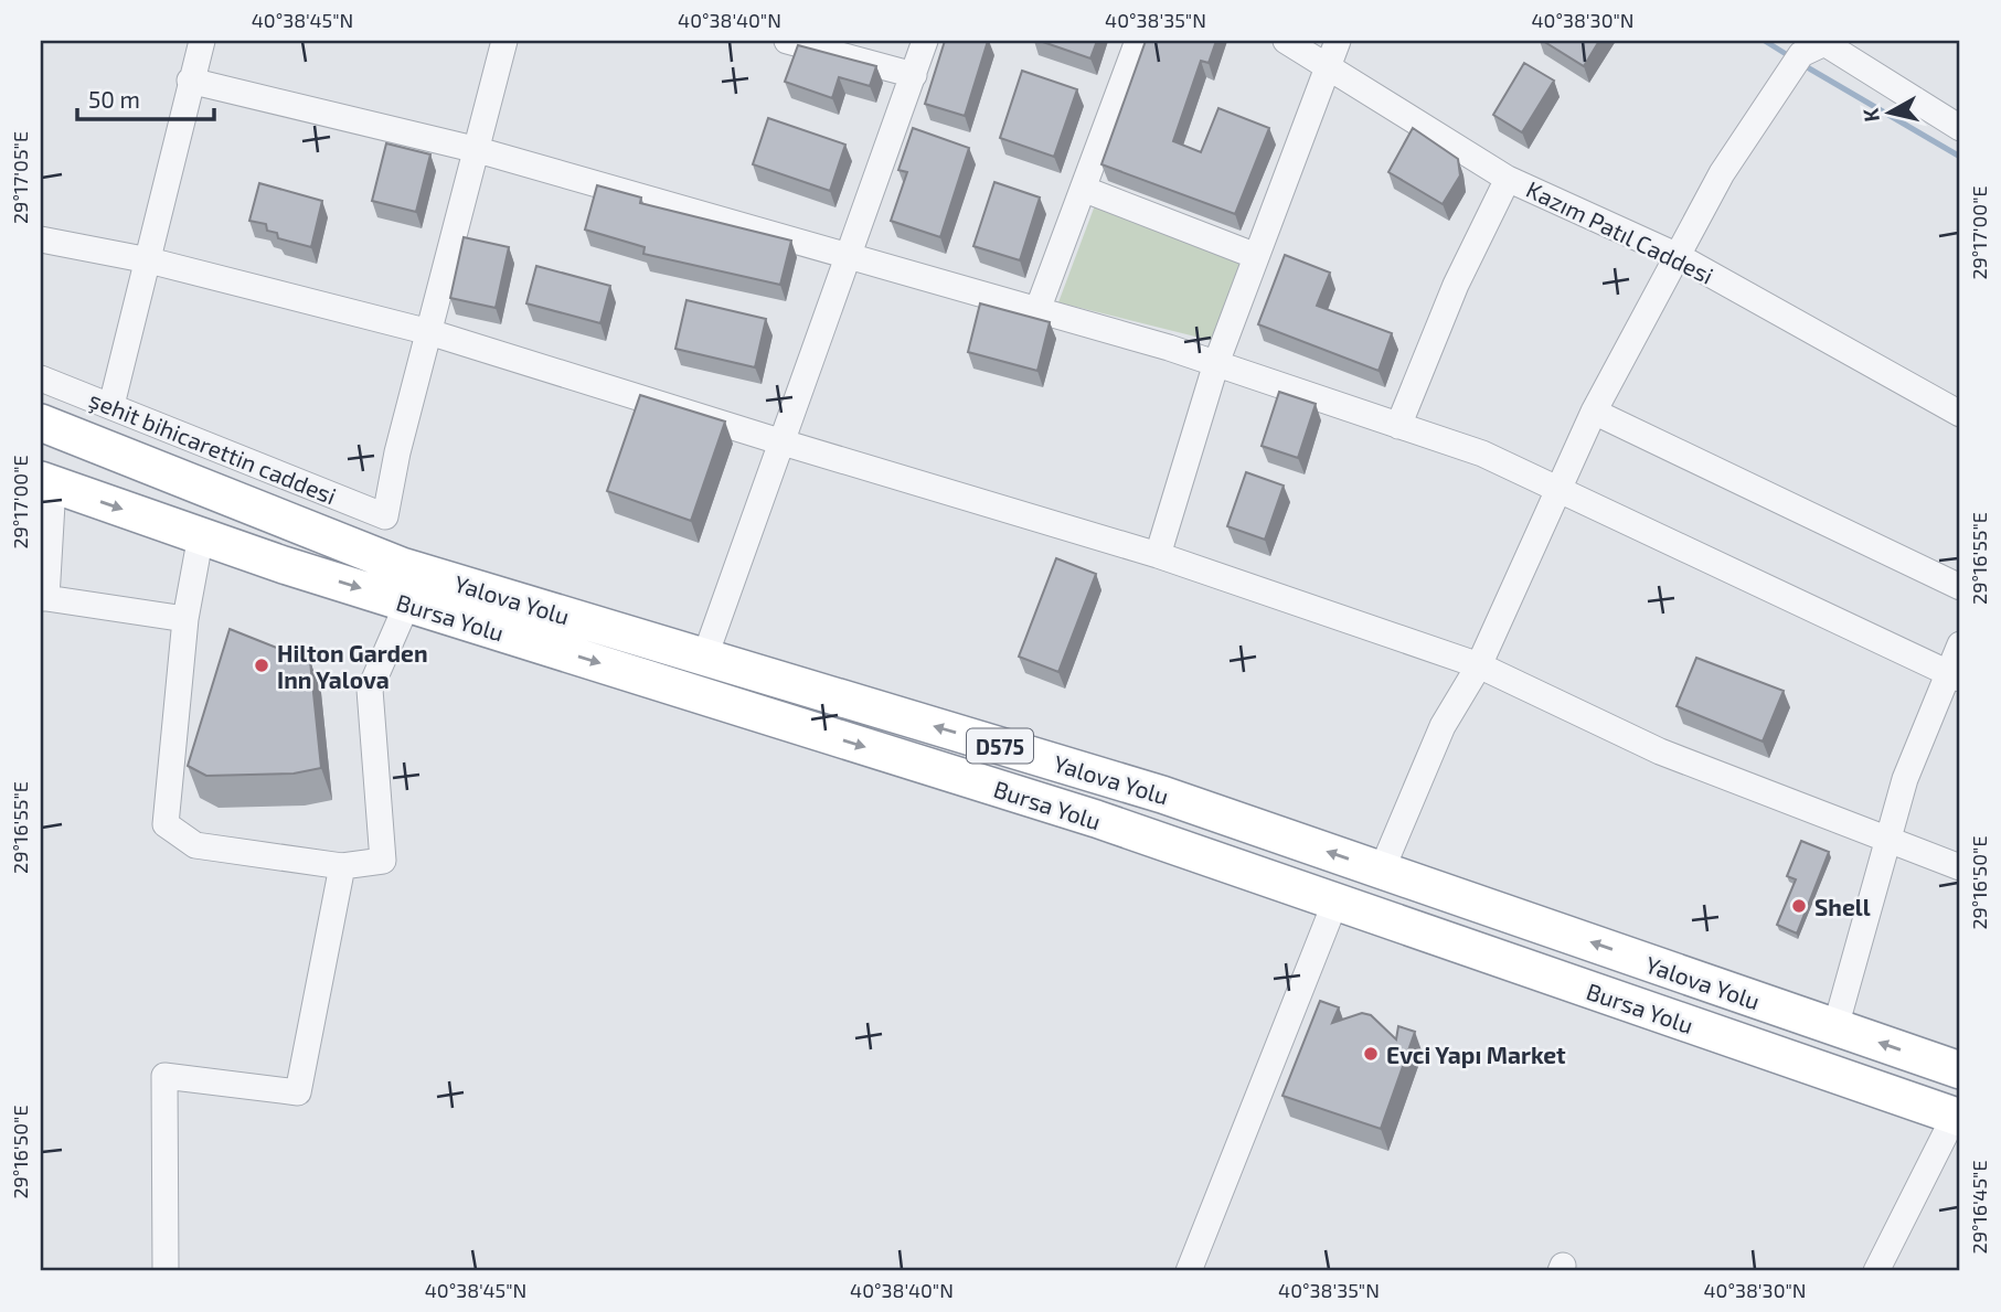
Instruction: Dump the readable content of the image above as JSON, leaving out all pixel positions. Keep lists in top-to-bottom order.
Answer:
{
  "streets": {
    "highway": ["Yalova Yolu", "Bursa Yolu", "D575"],
    "street": ["Kazım Patıl Caddesi", "şehit bihicarettin caddesi"]
  },
  "one_way": ["Yalova Yolu", "Bursa Yolu"],
  "places": ["Hilton Garden Inn Yalova", "Shell", "Evci Yapı Market"],
  "scale_bar": "50 m",
  "north": "left",
  "coordinates": [
    "40°38'45\"N",
    "40°38'40\"N",
    "40°38'35\"N",
    "40°38'30\"N",
    "29°17'05\"E",
    "29°17'00\"E",
    "29°16'55\"E",
    "29°16'50\"E",
    "29°16'45\"E"
  ]
}
